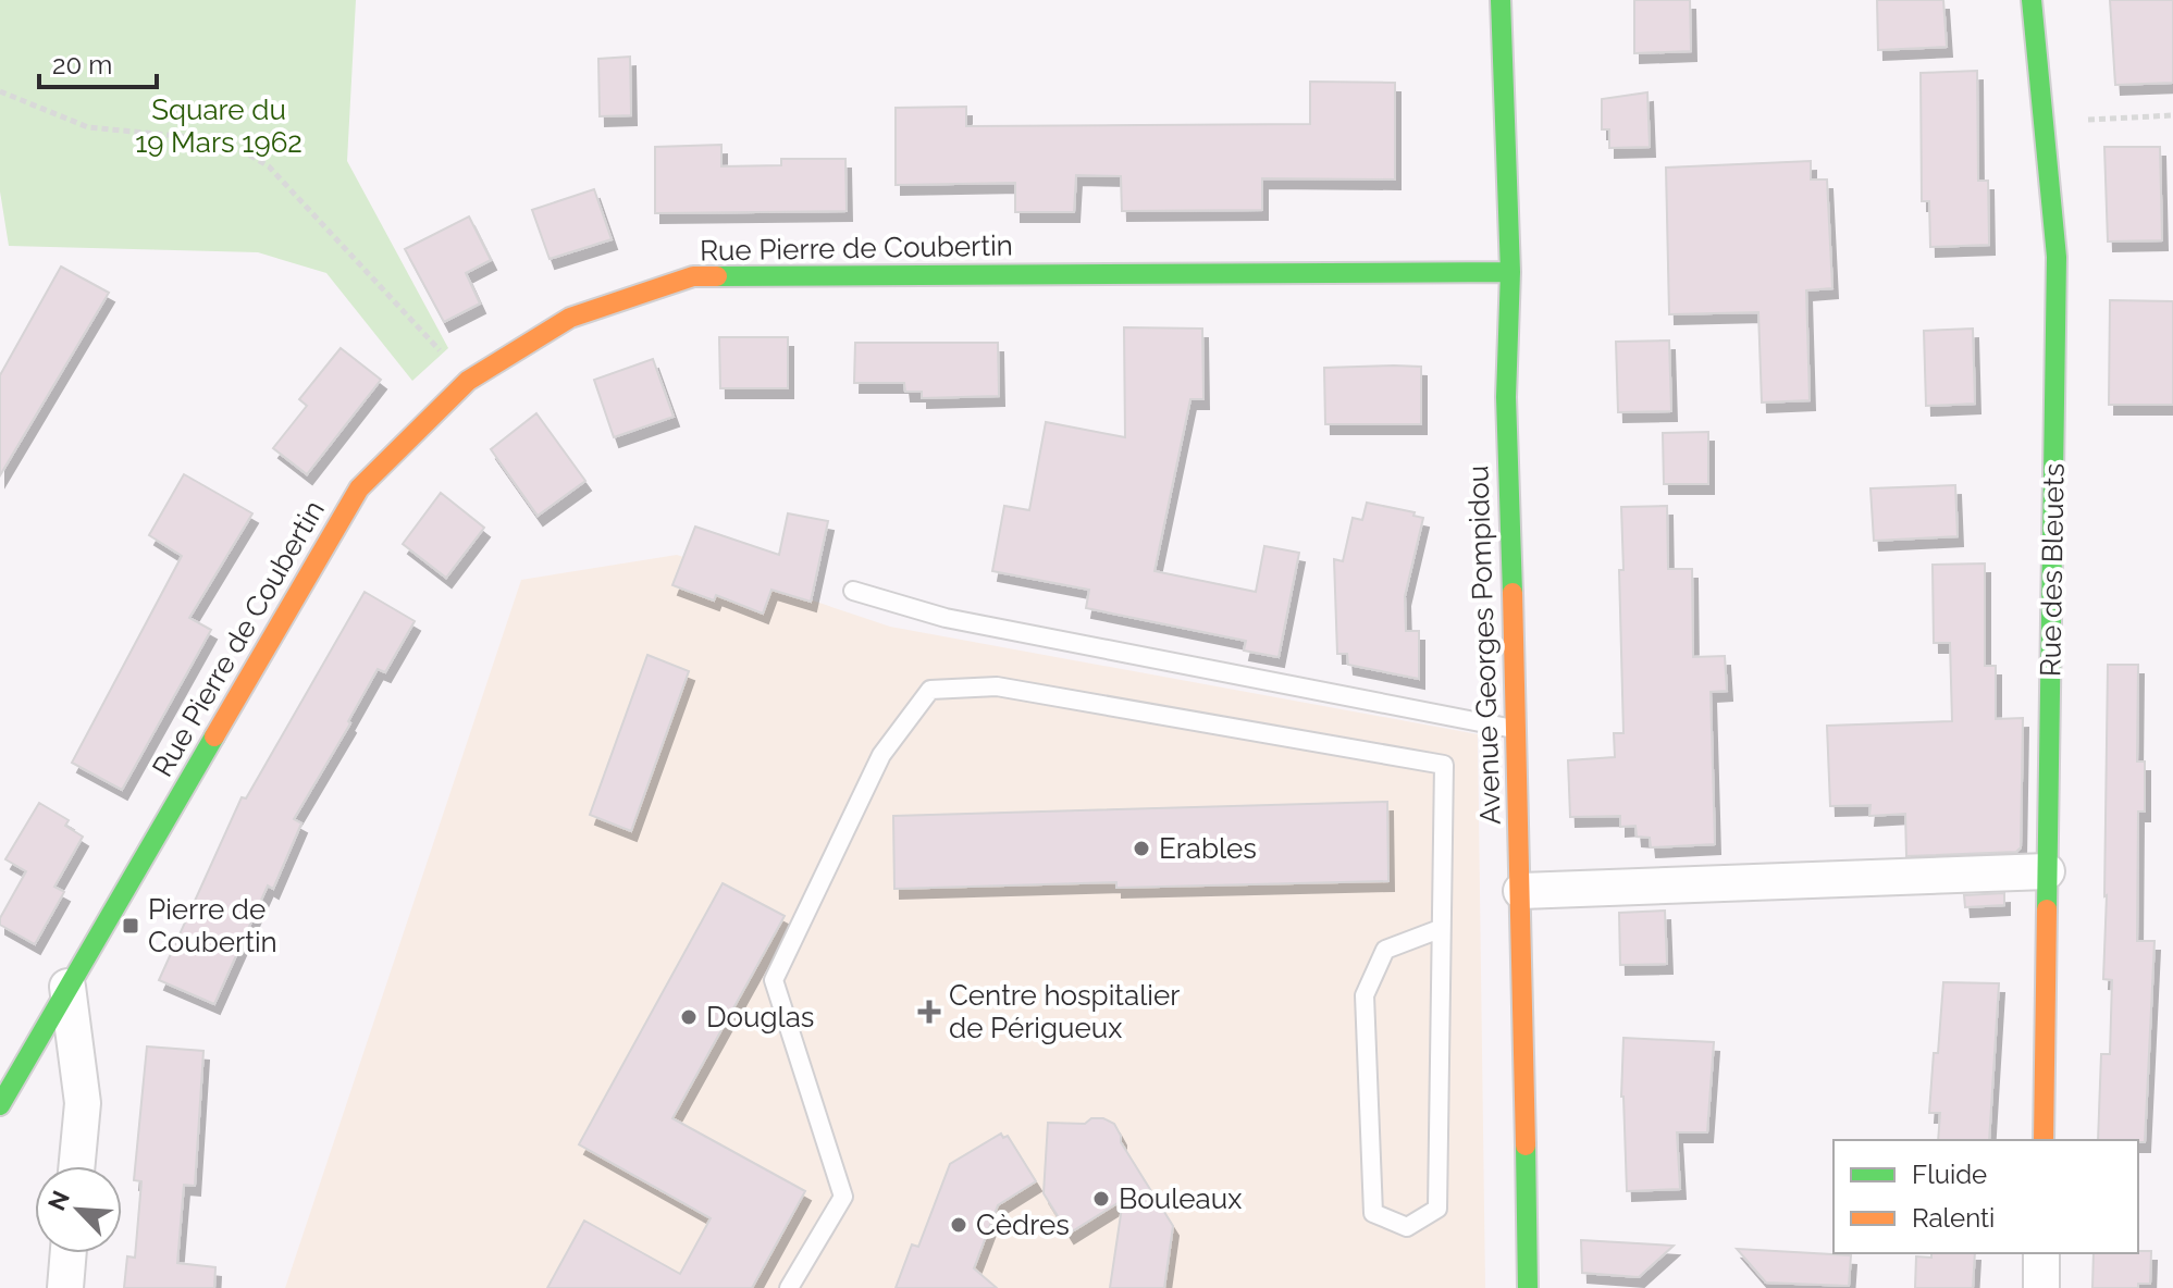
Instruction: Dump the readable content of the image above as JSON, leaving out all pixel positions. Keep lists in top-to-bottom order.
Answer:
{
  "streets": {
    "street": ["Rue Pierre de Coubertin", "Rue des Bleuets", "Avenue Georges Pompidou"]
  },
  "crossings": [
    ["Rue Pierre de Coubertin", "Avenue Georges Pompidou"]
  ],
  "parks": ["Square du 19 Mars 1962"],
  "places": {
    "other": [
      "Erables",
      "Douglas",
      "Bouleaux",
      "Cèdres"
    ],
    "transit": ["Pierre de Coubertin"],
    "health": ["Centre hospitalier de Périgueux"]
  },
  "legend": ["Fluide", "Ralenti"],
  "scale_bar": "20 m",
  "north": "top left"
}
